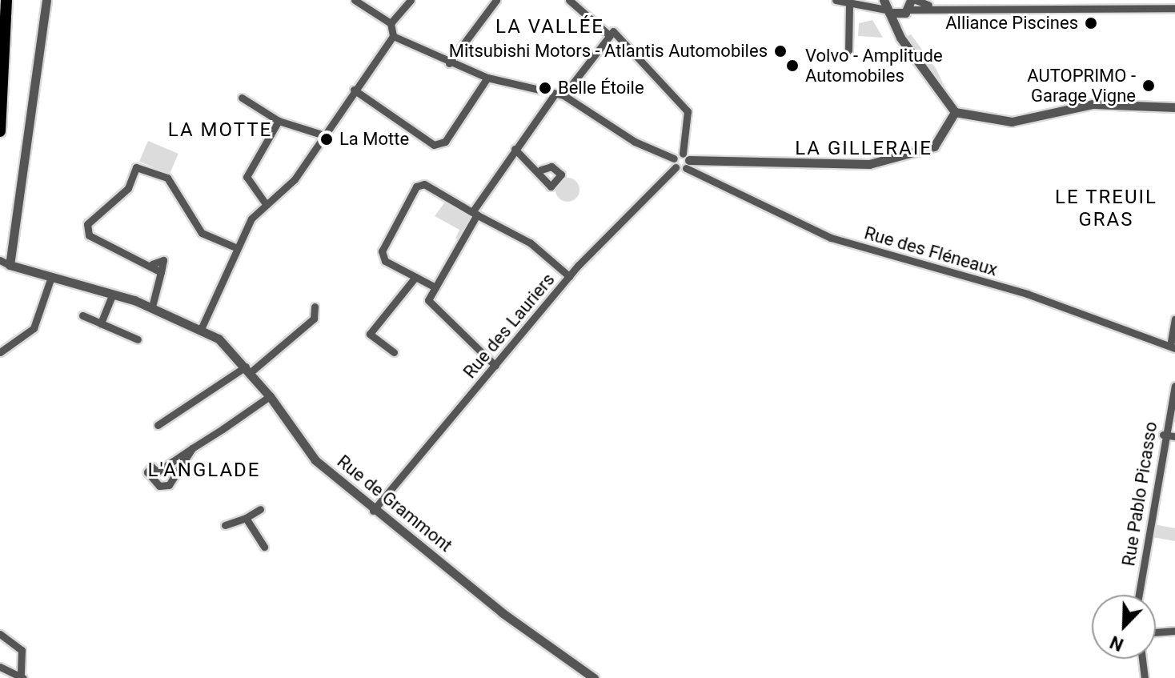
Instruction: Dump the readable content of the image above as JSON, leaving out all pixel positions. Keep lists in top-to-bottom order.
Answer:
{
  "streets": {
    "street": [
      "Rue des Fléneaux",
      "Rue des Lauriers",
      "Rue Pablo Picasso",
      "Rue de Grammont"
    ]
  },
  "crossings": [
    ["Rue des Fléneaux", "Rue des Lauriers"],
    ["Rue des Lauriers", "Rue de Grammont"]
  ],
  "districts": [
    "LA VALLÉE",
    "LA MOTTE",
    "LA GILLERAIE",
    "LE TREUIL GRAS",
    "L'ANGLADE"
  ],
  "places": [
    "Alliance Piscines",
    "Mitsubishi Motors - Atlantis Automobiles",
    "Volvo - Amplitude Automobiles",
    "AUTOPRIMO - Garage Vigne",
    "Belle Étoile",
    "La Motte"
  ],
  "north": "bottom left"
}
